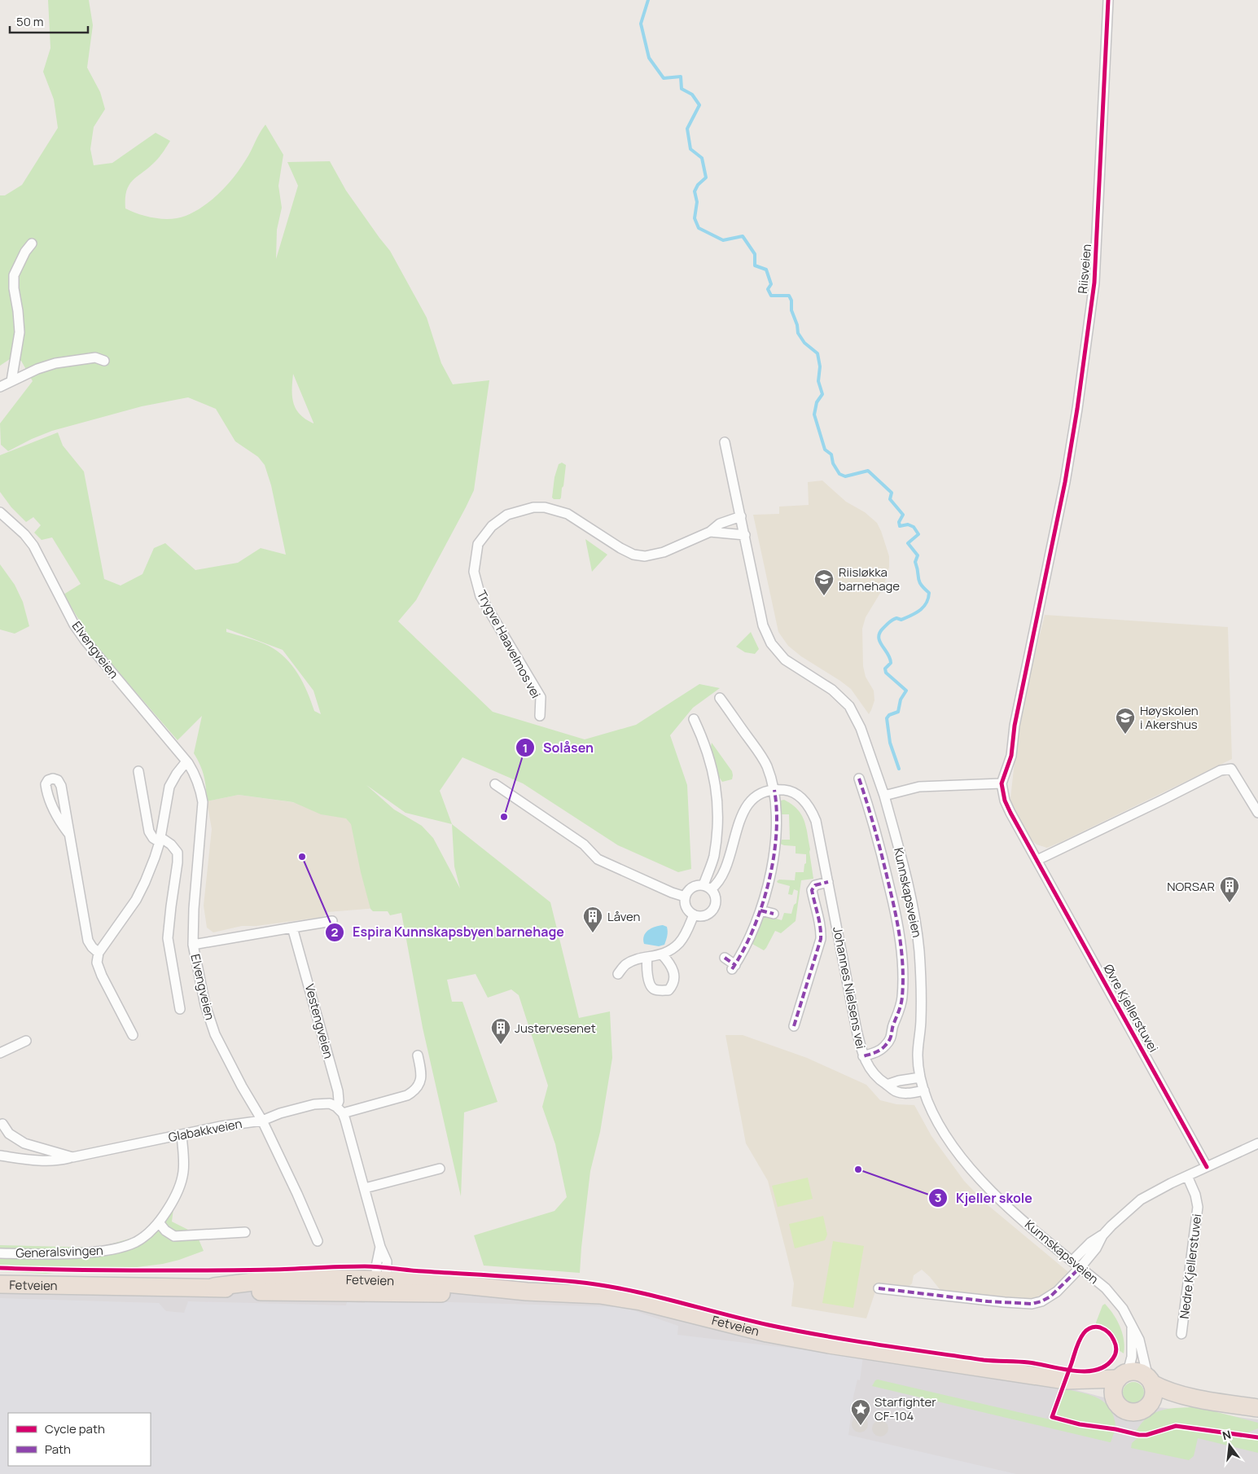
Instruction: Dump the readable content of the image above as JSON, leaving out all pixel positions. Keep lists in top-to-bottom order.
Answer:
{
  "streets": {
    "highway": ["Fetveien"],
    "street": [
      "Riisveien",
      "Trygve Haavelmos vei",
      "Elvengveien",
      "Kunnskapsveien",
      "Johannes Nielsens vei",
      "Øvre Kjellerstuvei",
      "Vestengveien",
      "Glabakkveien",
      "Generalsvingen",
      "Nedre Kjellerstuvei"
    ]
  },
  "crossings": [
    ["Trygve Haavelmos vei", "Kunnskapsveien"],
    ["Elvengveien", "Glabakkveien"],
    ["Kunnskapsveien", "Johannes Nielsens vei"],
    ["Kunnskapsveien", "Fetveien"],
    ["Vestengveien", "Glabakkveien"],
    ["Vestengveien", "Fetveien"],
    ["Glabakkveien", "Generalsvingen"]
  ],
  "places": {
    "school or university": ["Riisløkka barnehage", "Høyskolen i Akershus"],
    "other": ["Solåsen", "Espira Kunnskapsbyen barnehage", "Kjeller skole"],
    "building": ["NORSAR", "Låven", "Justervesenet"],
    "place": ["Starfighter CF-104"]
  },
  "legend": ["Cycle path", "Path"],
  "scale_bar": "50 m",
  "north": "top"
}
